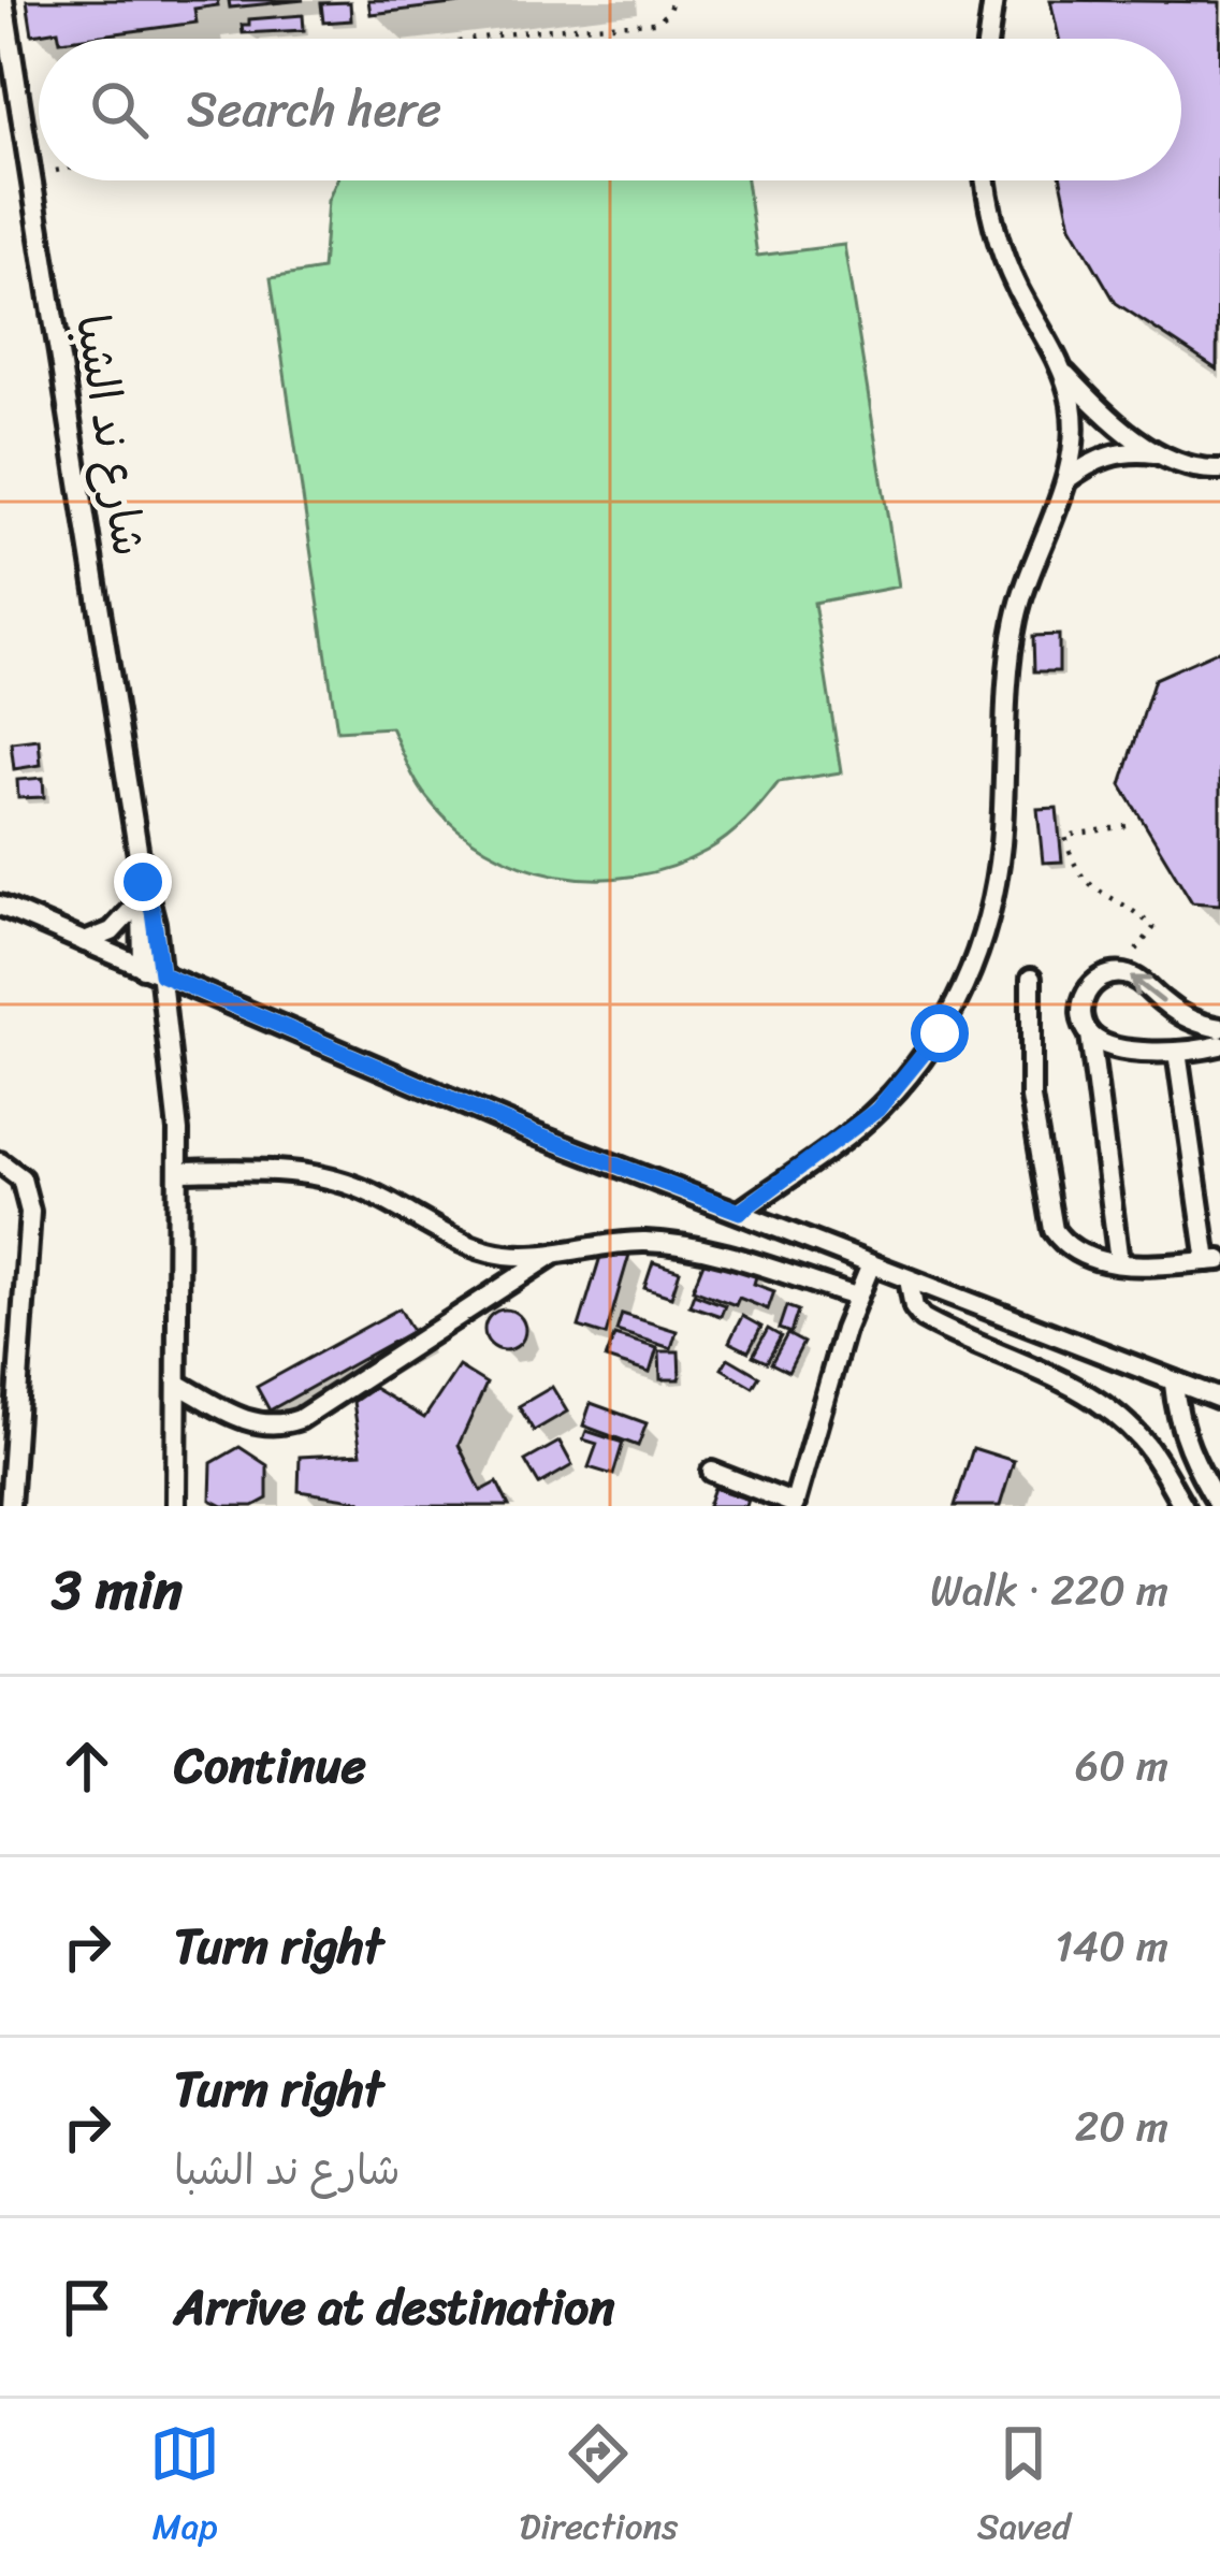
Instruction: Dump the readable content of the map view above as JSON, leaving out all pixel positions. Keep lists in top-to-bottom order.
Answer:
{
  "streets": {
    "lane": ["شارع ند الشبا"]
  },
  "page": {
    "search": "Search here",
    "heading": ["3 min", "Walk · 220 m"],
    "list": [
      ["Continue", "60 m"],
      ["Turn right", "140 m"],
      ["Turn right", "شارع ند الشبا", "20 m"],
      "Arrive at destination"
    ],
    "nav": ["Map", "Directions", "Saved"]
  }
}
